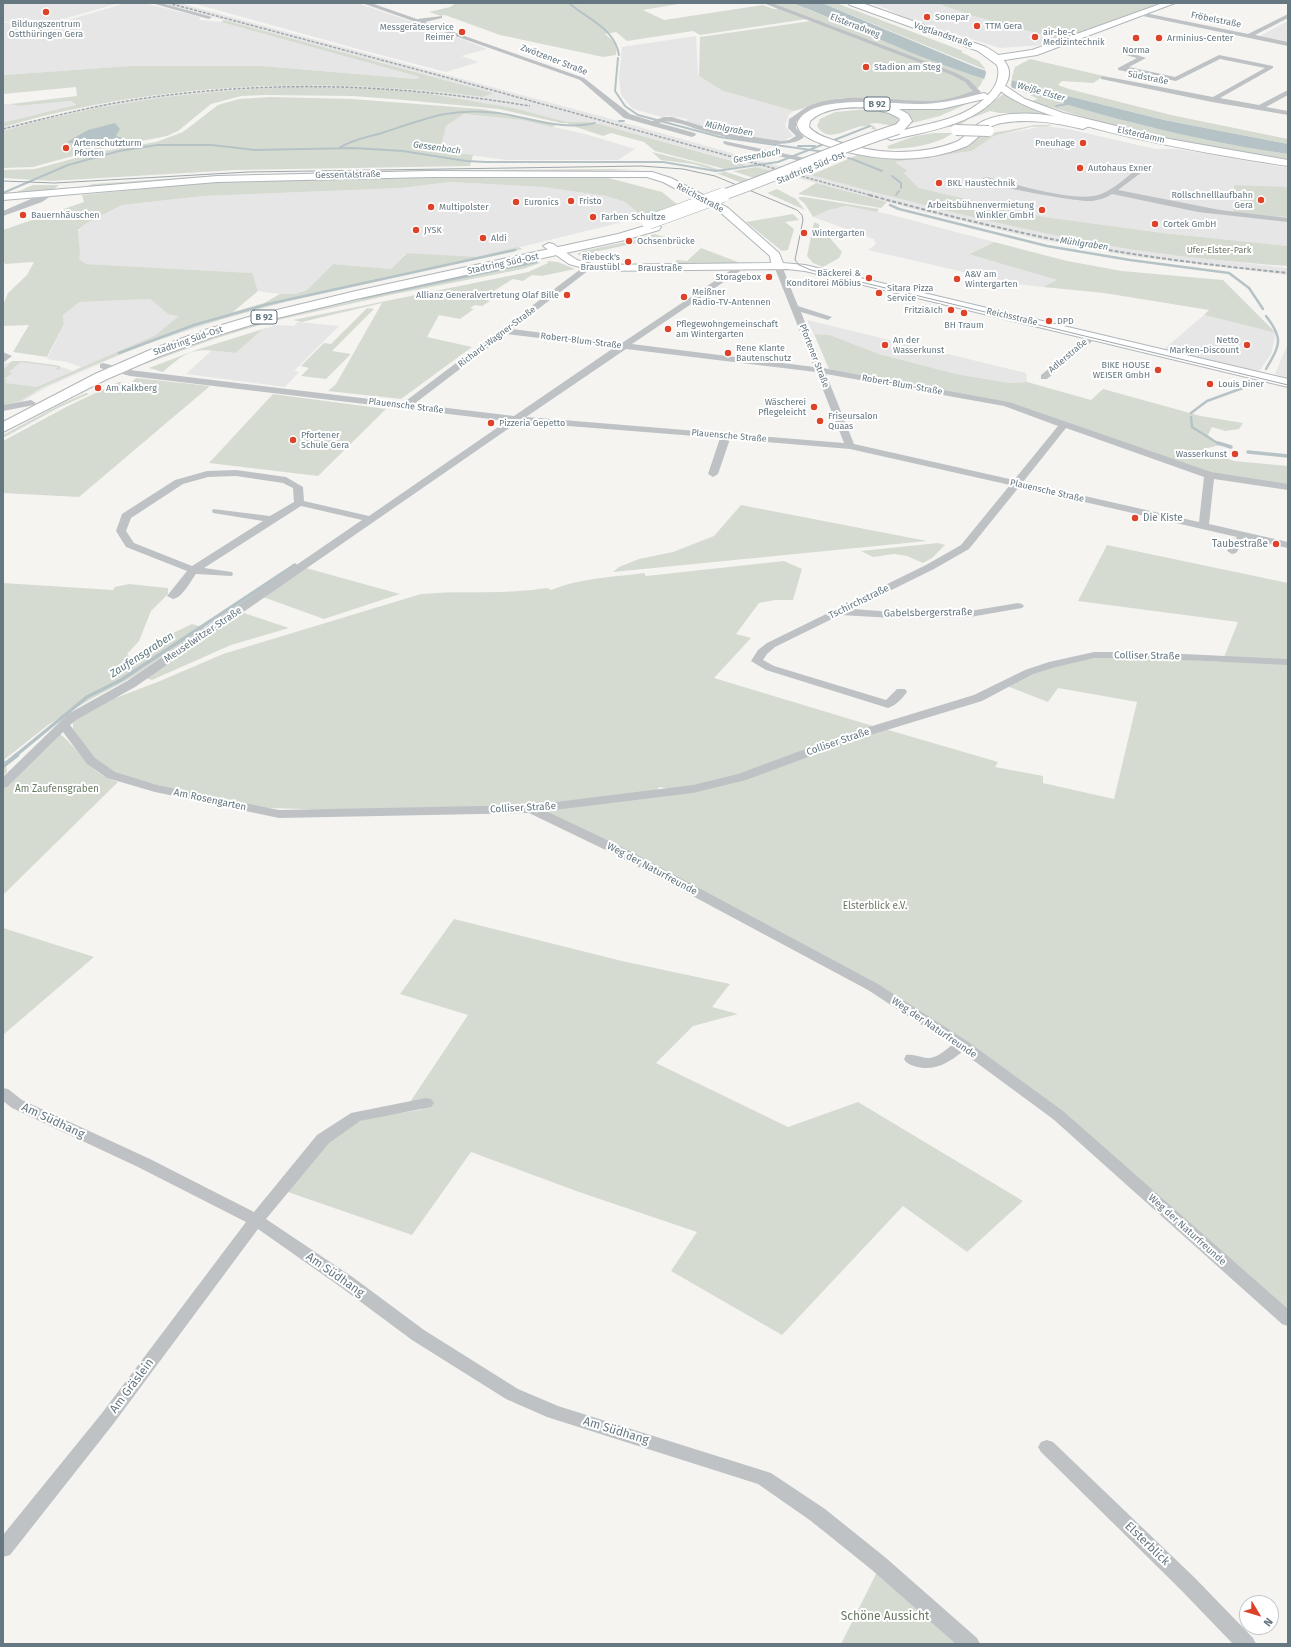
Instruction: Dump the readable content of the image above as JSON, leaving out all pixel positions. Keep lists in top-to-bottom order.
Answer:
{
  "streets": {
    "main road": [
      "Vogtlandstraße",
      "B 92",
      "Elsterdamm",
      "Stadtring Süd-Ost",
      "Gessentalstraße",
      "Reichsstraße",
      "Braustraße"
    ],
    "street": [
      "Fröbelstraße",
      "Elsterradweg",
      "Zwötzener Straße",
      "Südstraße",
      "Richard-Wagner-Straße",
      "Robert-Blum-Straße",
      "Pfortener Straße",
      "Adlerstraße",
      "Plauensche Straße",
      "Tschirchstraße",
      "Gabelsbergerstraße",
      "Meuselwitzer Straße",
      "Colliser Straße",
      "Am Rosengarten",
      "Weg der Naturfreunde",
      "Am Südhang",
      "Am Gräslein",
      "Elsterblick"
    ]
  },
  "crossings": [
    ["Elsterradweg", "Zwötzener Straße"],
    ["Vogtlandstraße", "B 92"],
    ["Vogtlandstraße", "Elsterdamm"],
    ["Vogtlandstraße", "Stadtring Süd-Ost"],
    ["B 92", "Elsterdamm"],
    ["B 92", "Stadtring Süd-Ost"],
    ["Elsterdamm", "Stadtring Süd-Ost"],
    ["Stadtring Süd-Ost", "Braustraße"],
    ["Stadtring Süd-Ost", "Plauensche Straße"],
    ["Gessentalstraße", "Reichsstraße"],
    ["Reichsstraße", "Braustraße"],
    ["Reichsstraße", "Pfortener Straße"],
    ["Reichsstraße", "Adlerstraße"],
    ["Braustraße", "Richard-Wagner-Straße"],
    ["Braustraße", "Pfortener Straße"],
    ["Braustraße", "Meuselwitzer Straße"],
    ["Richard-Wagner-Straße", "Robert-Blum-Straße"],
    ["Richard-Wagner-Straße", "Plauensche Straße"],
    ["Robert-Blum-Straße", "Pfortener Straße"],
    ["Robert-Blum-Straße", "Tschirchstraße"],
    ["Robert-Blum-Straße", "Meuselwitzer Straße"],
    ["Pfortener Straße", "Plauensche Straße"],
    ["Plauensche Straße", "Tschirchstraße"],
    ["Plauensche Straße", "Meuselwitzer Straße"],
    ["Tschirchstraße", "Gabelsbergerstraße"],
    ["Meuselwitzer Straße", "Am Rosengarten"],
    ["Colliser Straße", "Am Rosengarten"],
    ["Colliser Straße", "Weg der Naturfreunde"],
    ["Am Südhang", "Am Gräslein"]
  ],
  "water": [
    "Weiße Elster",
    "Mühlgraben",
    "Gessenbach",
    "Zaufensgraben"
  ],
  "parks": [
    "Ufer-Elster-Park",
    "Am Zaufensgraben",
    "Elsterblick e.V.",
    "Schöne Aussicht"
  ],
  "places": [
    "Bildungszentrum Ostthüringen Gera",
    "Sonepar",
    "TTM Gera",
    "Messgeräteservice Reimer",
    "air-be-c Medizintechnik",
    "Norma",
    "Arminius-Center",
    "Stadion am Steg",
    "Pneuhage",
    "Artenschutzturm Pforten",
    "Autohaus Exner",
    "BKL Haustechnik",
    "Rollschnelllaufbahn Gera",
    "Fristo",
    "Euronics",
    "Multipolster",
    "Arbeitsbühnenvermietung Winkler GmbH",
    "Bauernhäuschen",
    "Farben Schultze",
    "Cortek GmbH",
    "JYSK",
    "Wintergarten",
    "Aldi",
    "Ochsenbrücke",
    "Riebeck's Braustübl",
    "Storagebox",
    "Bäckerei & Konditorei Möbius",
    "A&V am Wintergarten",
    "Sitara Pizza Service",
    "Allianz Generalvertretung Olaf Bille",
    "Meißner Radio-TV-Antennen",
    "Fritzi&Ich",
    "BH Traum",
    "DPD",
    "Pflegewohngemeinschaft am Wintergarten",
    "An der Wasserkunst",
    "Netto Marken-Discount",
    "Rene Klante Bautenschutz",
    "BIKE HOUSE WEISER GmbH",
    "Louis Diner",
    "Am Kalkberg",
    "Wäscherei Pflegeleicht",
    "Friseursalon Quaas",
    "Pizzeria Gepetto",
    "Pfortener Schule Gera",
    "Wasserkunst",
    "Die Kiste",
    "Taubestraße"
  ],
  "north": "bottom right"
}
